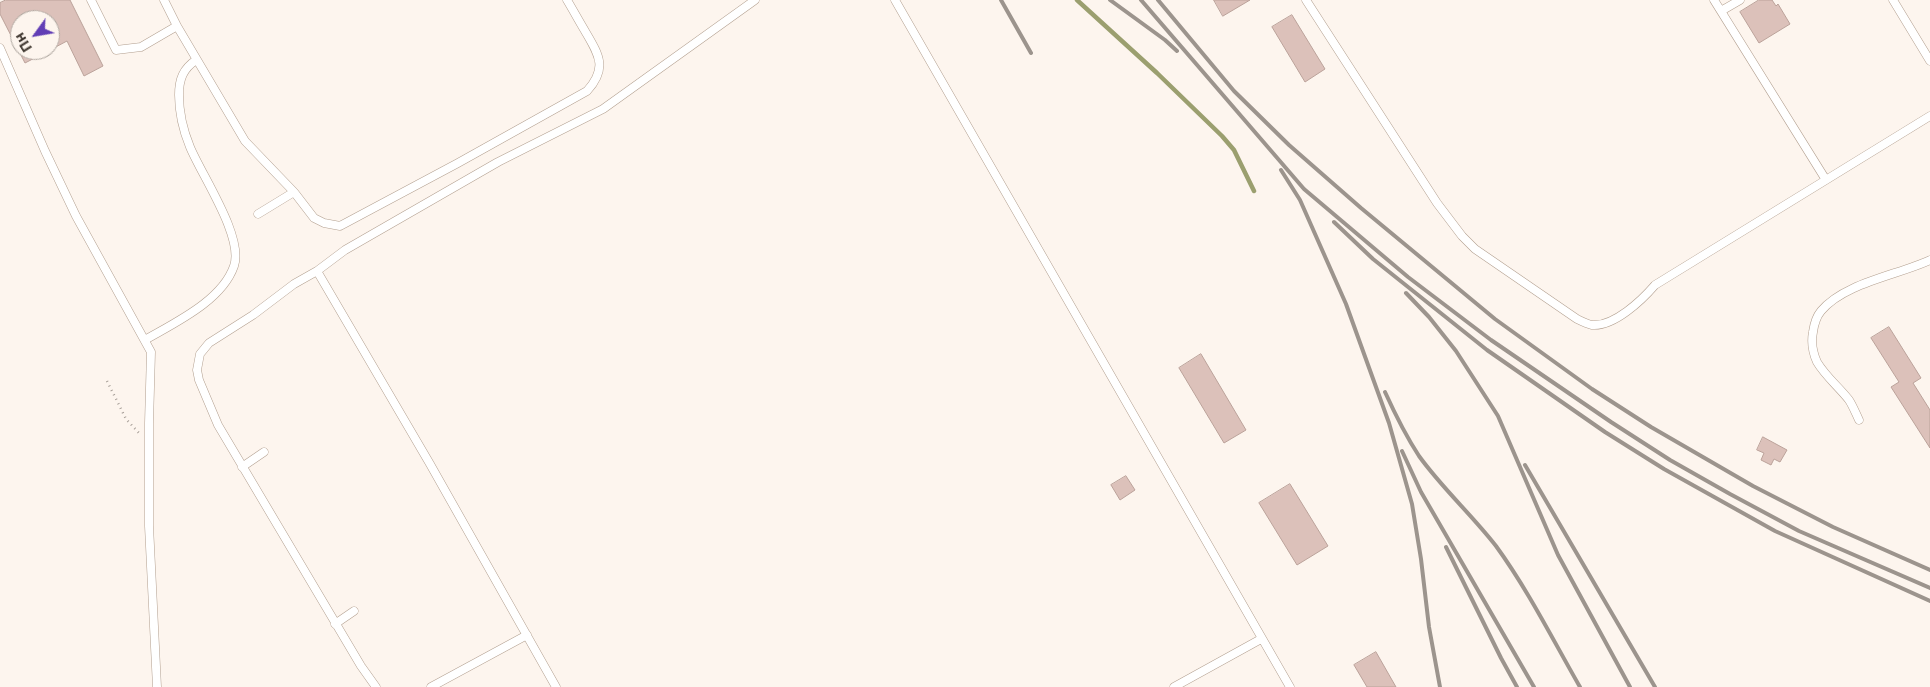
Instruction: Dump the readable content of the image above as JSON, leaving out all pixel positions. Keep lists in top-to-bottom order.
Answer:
{
  "north": "bottom left"
}
